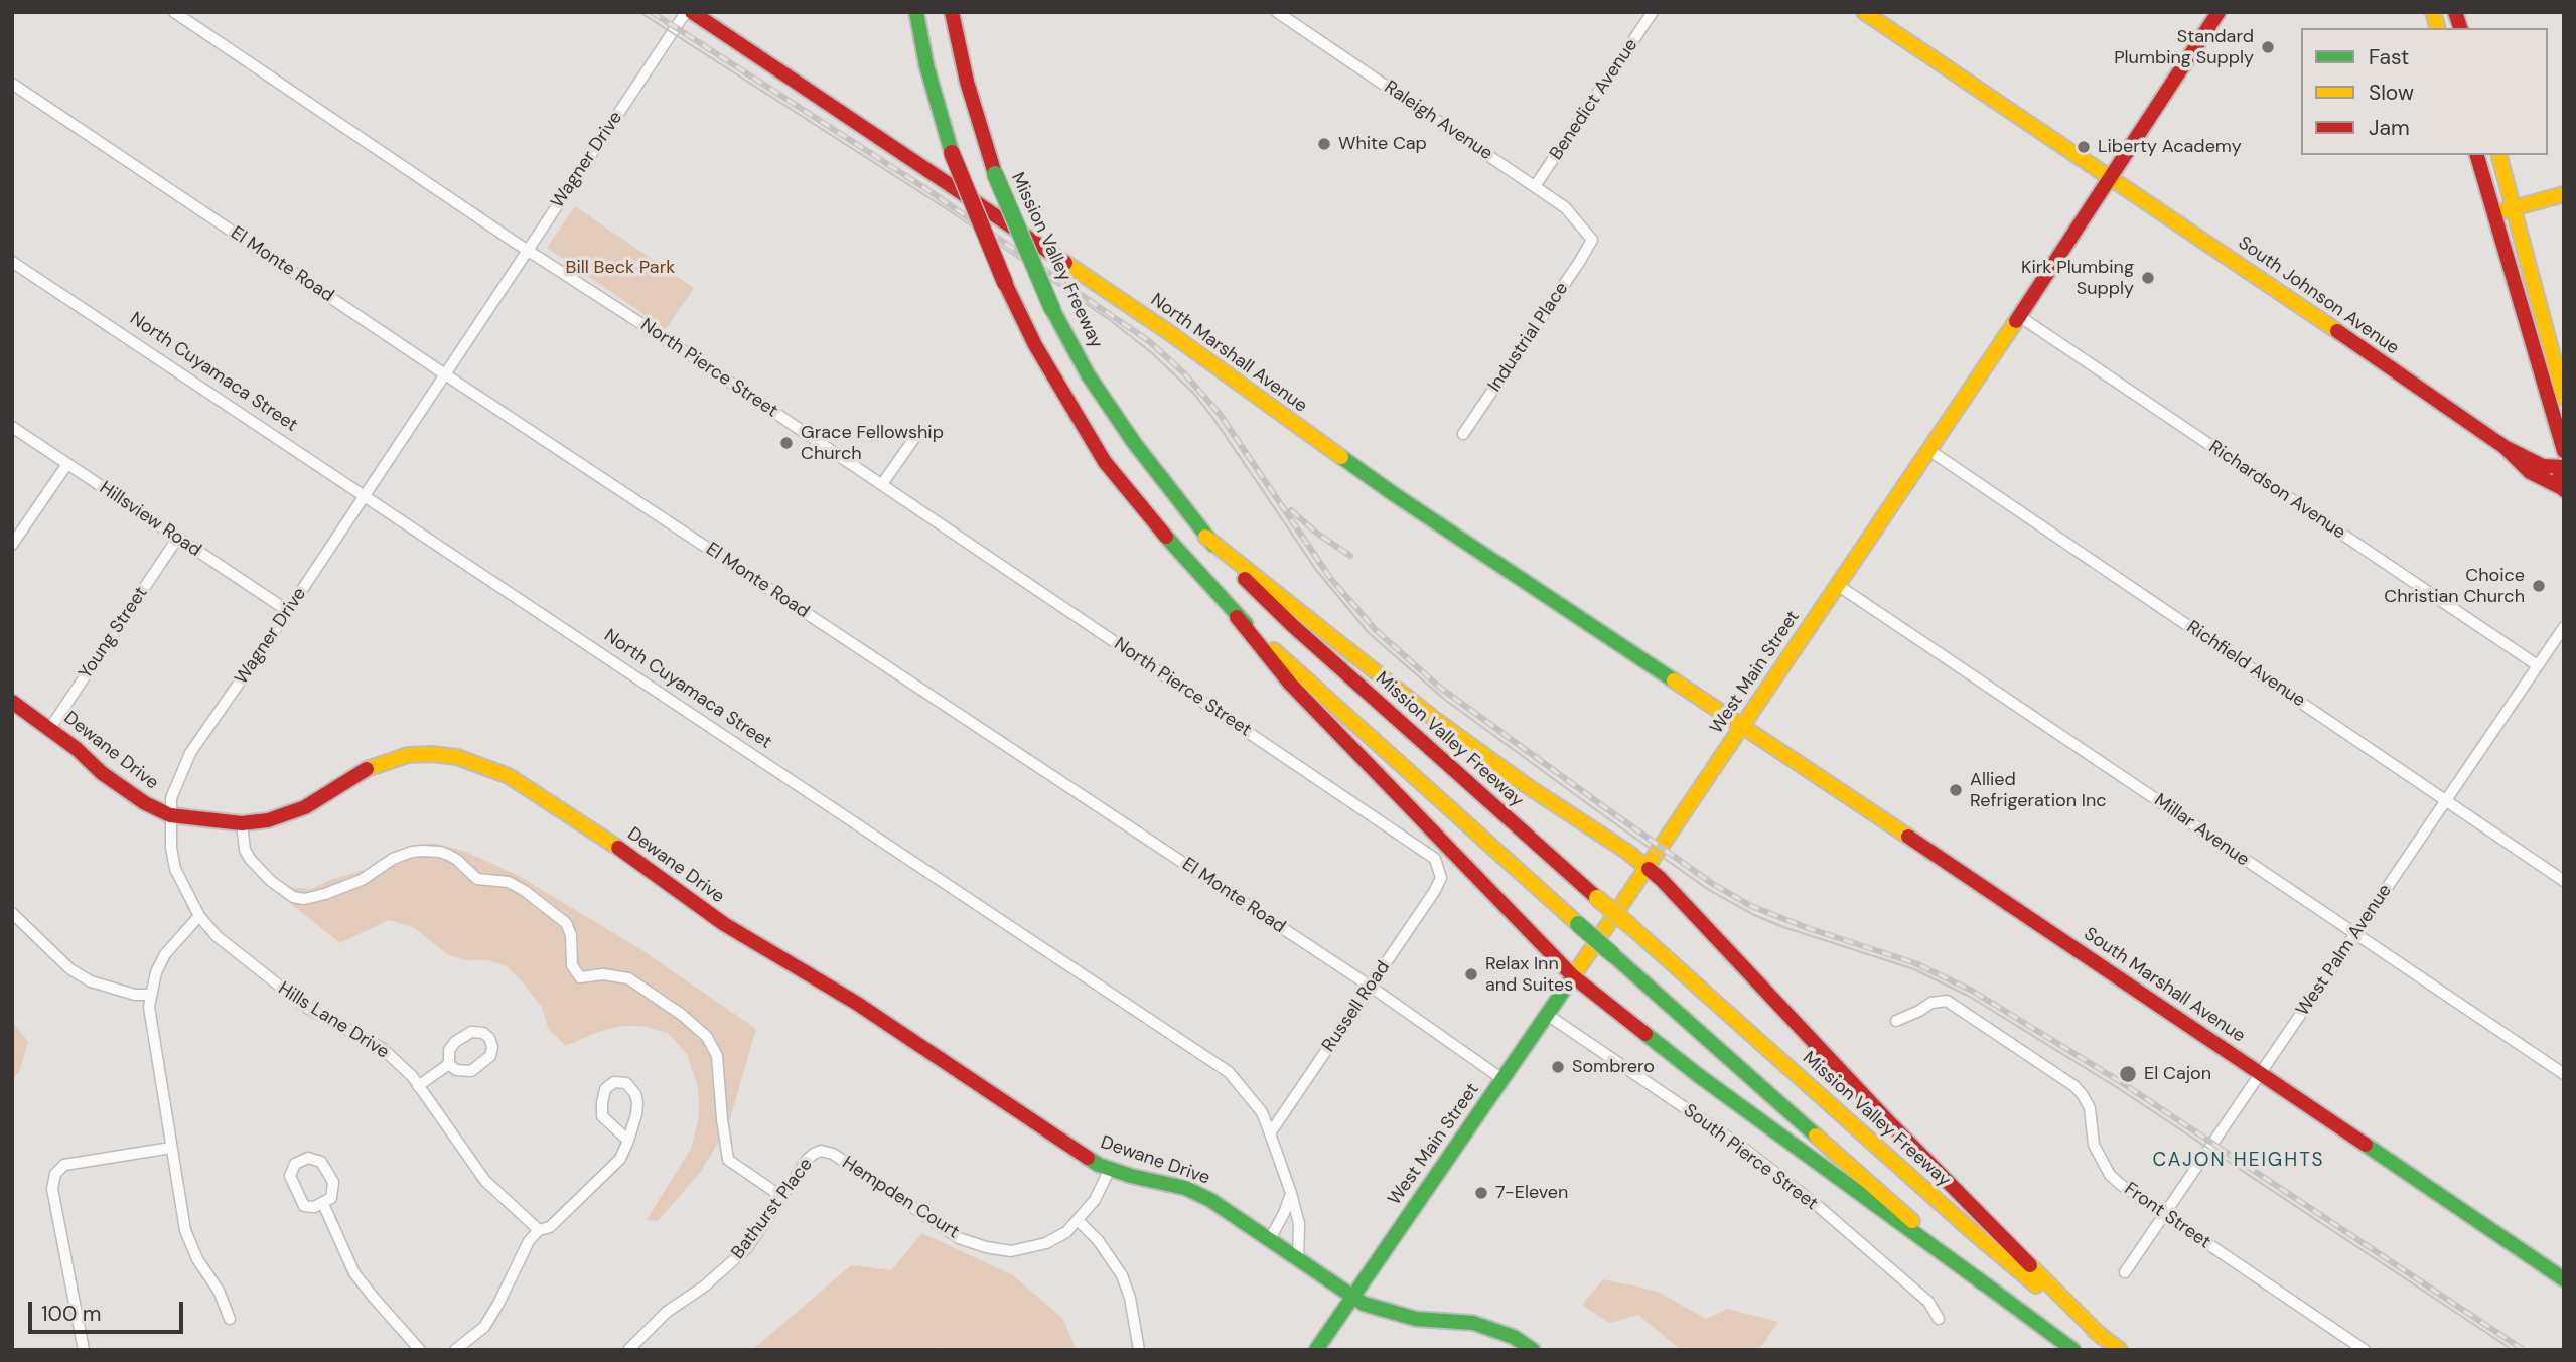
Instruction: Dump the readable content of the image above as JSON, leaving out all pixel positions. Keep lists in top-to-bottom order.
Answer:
{
  "streets": {
    "main road": [
      "Mission Valley Freeway",
      "South Johnson Avenue",
      "North Marshall Avenue",
      "West Main Street",
      "Dewane Drive",
      "South Marshall Avenue"
    ],
    "street": [
      "Benedict Avenue",
      "Raleigh Avenue",
      "Wagner Drive",
      "El Monte Road",
      "Industrial Place",
      "North Pierce Street",
      "North Cuyamaca Street",
      "Richardson Avenue",
      "Hillsview Road",
      "Young Street",
      "Richfield Avenue",
      "Millar Avenue",
      "West Palm Avenue",
      "Russell Road",
      "Hills Lane Drive",
      "South Pierce Street",
      "Hempden Court",
      "Bathurst Place",
      "Front Street"
    ]
  },
  "crossings": [
    ["Benedict Avenue", "Raleigh Avenue"],
    ["Raleigh Avenue", "Industrial Place"],
    ["Wagner Drive", "El Monte Road"],
    ["Wagner Drive", "North Pierce Street"],
    ["Wagner Drive", "North Cuyamaca Street"],
    ["Wagner Drive", "Hillsview Road"],
    ["Wagner Drive", "Dewane Drive"],
    ["Wagner Drive", "Hills Lane Drive"],
    ["El Monte Road", "West Main Street"],
    ["El Monte Road", "Russell Road"],
    ["South Johnson Avenue", "West Main Street"],
    ["North Marshall Avenue", "West Main Street"],
    ["North Marshall Avenue", "South Marshall Avenue"],
    ["North Pierce Street", "Russell Road"],
    ["North Cuyamaca Street", "Dewane Drive"],
    ["North Cuyamaca Street", "Russell Road"],
    ["Richardson Avenue", "West Main Street"],
    ["Richardson Avenue", "West Palm Avenue"],
    ["Hillsview Road", "Young Street"],
    ["Young Street", "Dewane Drive"],
    ["Richfield Avenue", "West Main Street"],
    ["Richfield Avenue", "West Palm Avenue"],
    ["West Main Street", "Millar Avenue"],
    ["West Main Street", "South Marshall Avenue"],
    ["West Main Street", "South Pierce Street"],
    ["Dewane Drive", "Hempden Court"],
    ["Millar Avenue", "West Palm Avenue"],
    ["West Palm Avenue", "South Marshall Avenue"],
    ["West Palm Avenue", "Front Street"],
    ["Hempden Court", "Bathurst Place"]
  ],
  "districts": ["CAJON HEIGHTS"],
  "parks": ["Bill Beck Park"],
  "places": [
    "Standard Plumbing Supply",
    "White Cap",
    "Liberty Academy",
    "Kirk Plumbing Supply",
    "Grace Fellowship Church",
    "Choice Christian Church",
    "Allied Refrigeration Inc",
    "Relax Inn and Suites",
    "Sombrero",
    "El Cajon",
    "7-Eleven"
  ],
  "legend": ["Fast", "Slow", "Jam"],
  "scale_bar": "100 m"
}
